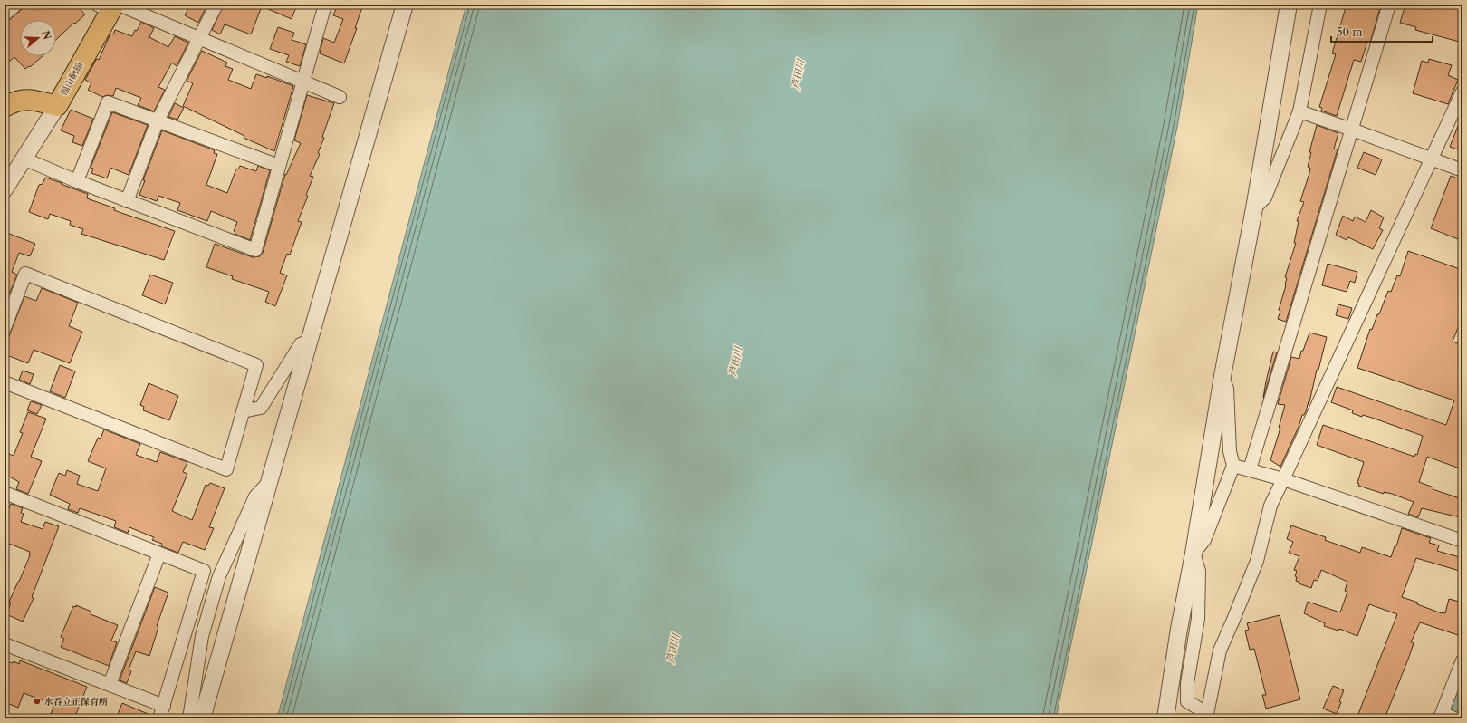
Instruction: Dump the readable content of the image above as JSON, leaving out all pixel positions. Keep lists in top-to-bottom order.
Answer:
{
  "streets": {
    "main road": ["福山鞆線"]
  },
  "water": ["芦田川"],
  "places": ["水呑立正保育所"],
  "scale_bar": "50 m",
  "north": "right"
}
